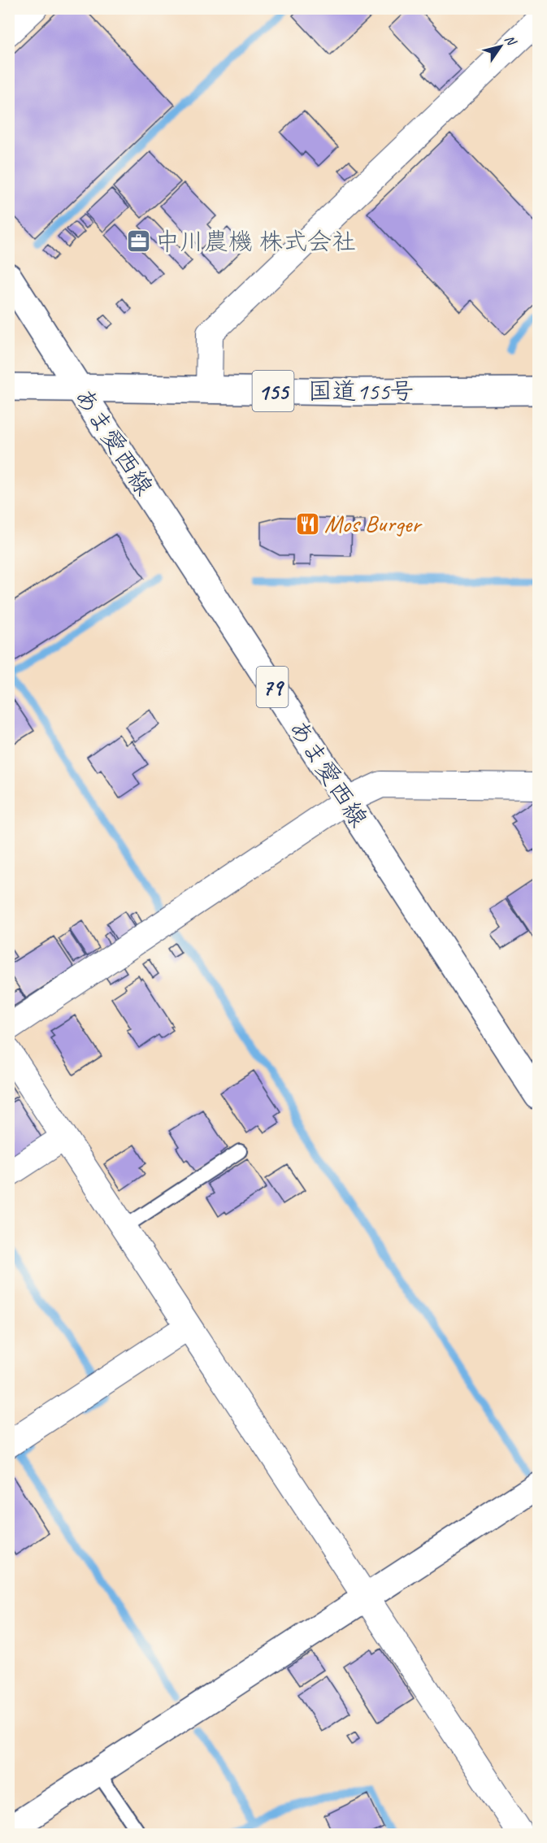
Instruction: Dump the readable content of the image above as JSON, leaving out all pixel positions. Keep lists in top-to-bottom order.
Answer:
{
  "streets": {
    "main road": [
      "155",
      "国道155号",
      "あま愛西線",
      "79"
    ]
  },
  "crossings": [
    ["国道155号", "あま愛西線"]
  ],
  "places": {
    "office": ["中川農機 株式会社"],
    "restaurant": ["Mos Burger"]
  },
  "north": "top right"
}
